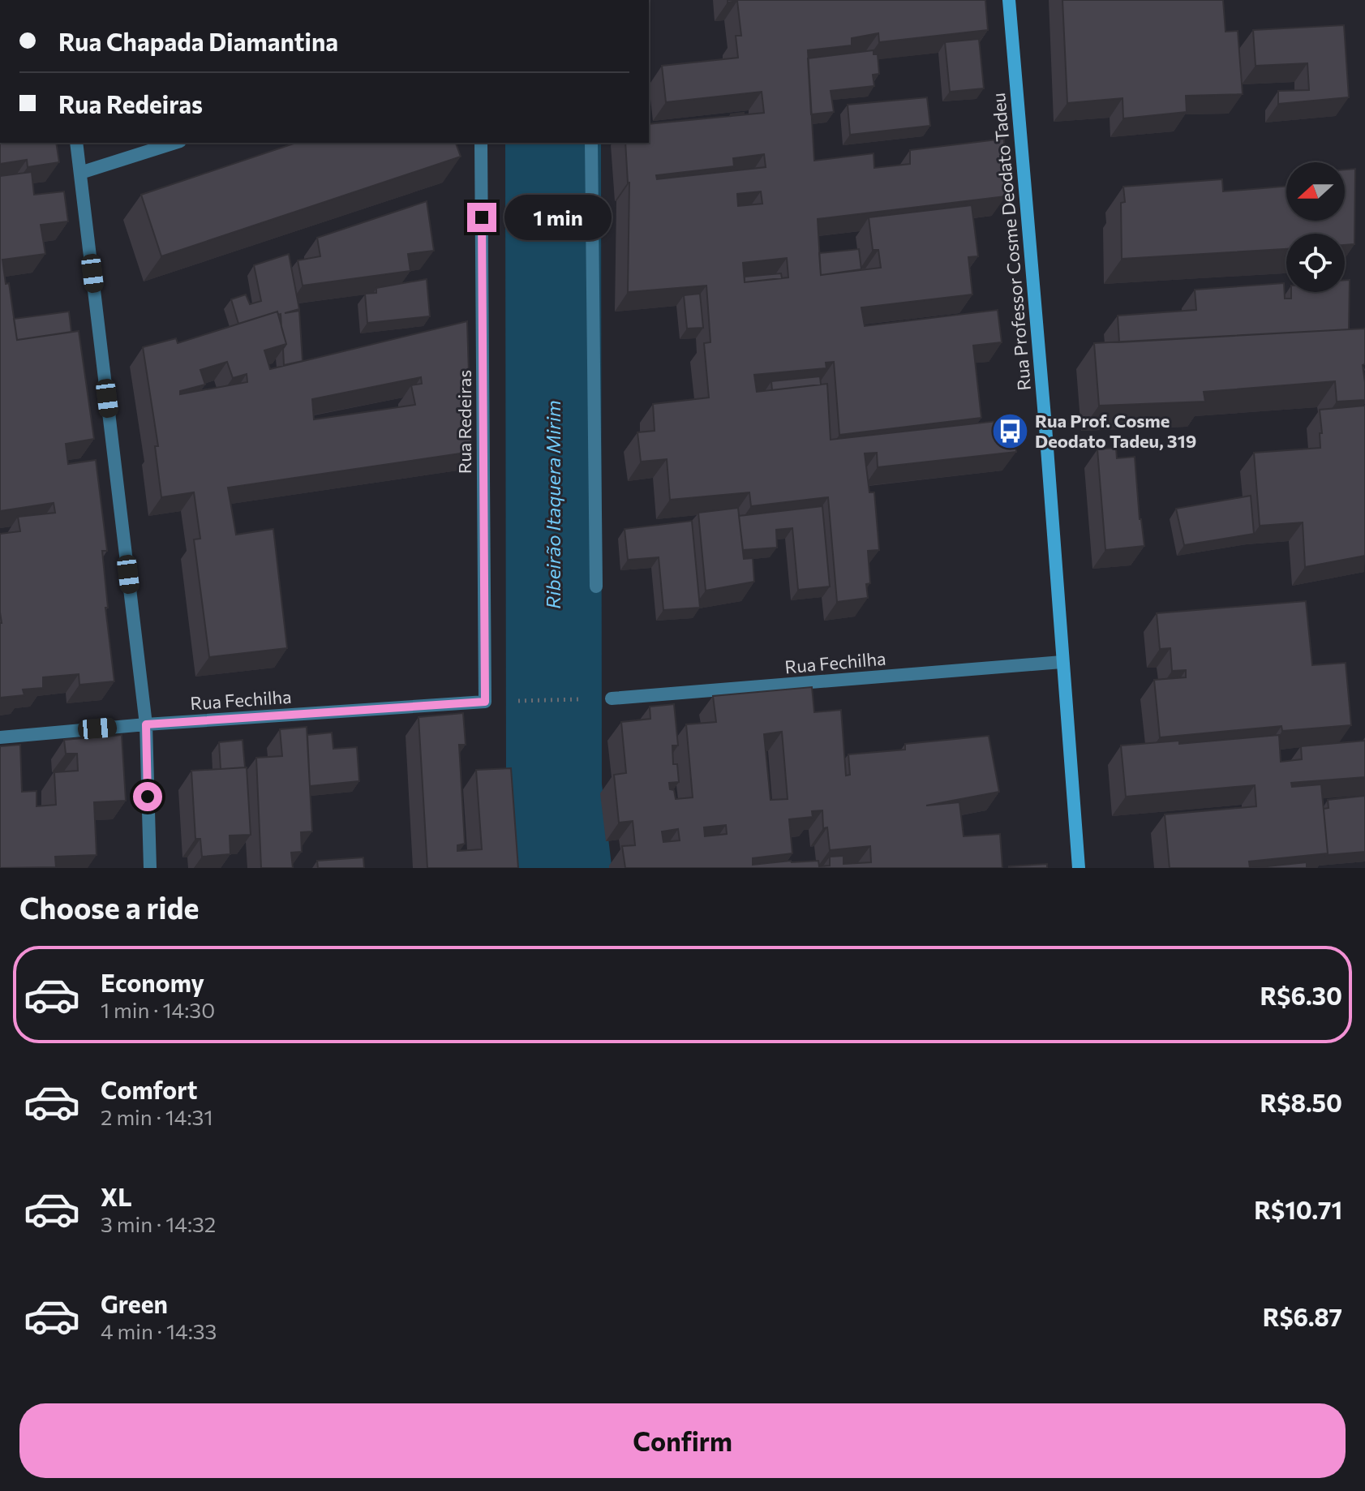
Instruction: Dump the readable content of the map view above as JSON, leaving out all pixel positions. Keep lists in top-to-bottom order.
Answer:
{
  "streets": {
    "main road": ["Rua Professor Cosme Deodato Tadeu"],
    "street": ["Rua Redeiras", "Rua Fechilha"]
  },
  "crossings": [
    ["Rua Professor Cosme Deodato Tadeu", "Rua Fechilha"],
    ["Rua Redeiras", "Rua Fechilha"]
  ],
  "water": ["Ribeirão Itaquera Mirim"],
  "places": {
    "bus stop": ["Rua Prof. Cosme Deodato Tadeu, 319"]
  },
  "north": "left",
  "page": {
    "banner": ["Rua Chapada Diamantina", "Rua Redeiras"],
    "bubble": "1 min",
    "heading": "Choose a ride",
    "list": [
      {
        "name": "Economy",
        "note": "1 min · 14:30",
        "value": "R$6.30"
      },
      {
        "name": "Comfort",
        "note": "2 min · 14:31",
        "value": "R$8.50"
      },
      {
        "name": "XL",
        "note": "3 min · 14:32",
        "value": "R$10.71"
      },
      {
        "name": "Green",
        "note": "4 min · 14:33",
        "value": "R$6.87"
      }
    ],
    "buttons": "Confirm"
  }
}
